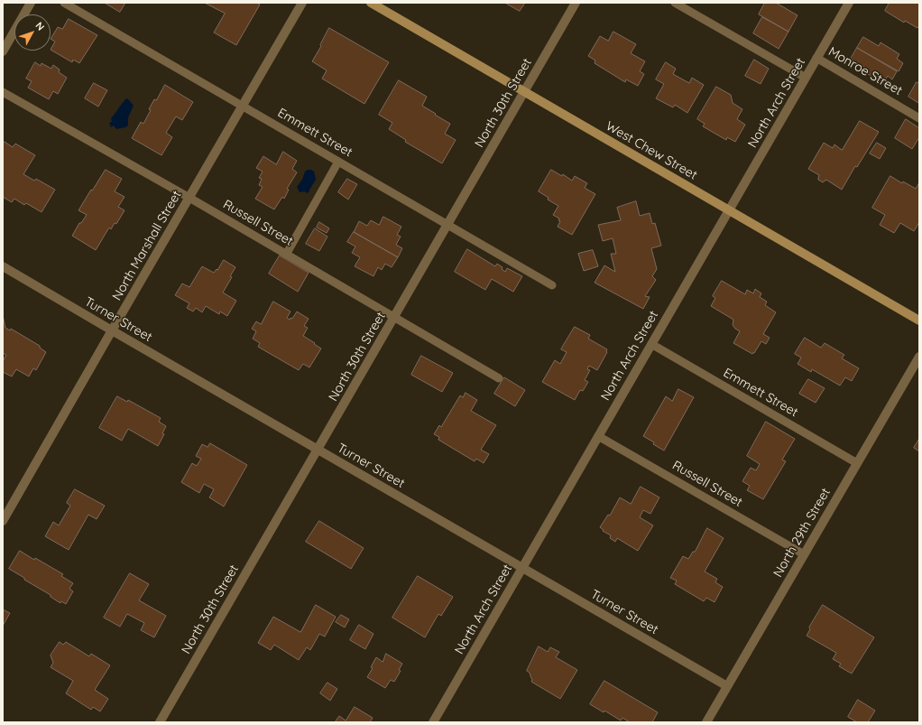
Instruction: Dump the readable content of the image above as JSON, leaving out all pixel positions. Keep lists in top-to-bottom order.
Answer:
{
  "streets": {
    "street": [
      "North 30th Street",
      "North Arch Street",
      "West Chew Street",
      "North Marshall Street",
      "Turner Street",
      "North 29th Street"
    ],
    "lane": ["Monroe Street", "Emmett Street", "Russell Street"]
  },
  "crossings": [
    ["Monroe Street", "North Arch Street"],
    ["North 30th Street", "Emmett Street"],
    ["North 30th Street", "West Chew Street"],
    ["North 30th Street", "Russell Street"],
    ["North 30th Street", "Turner Street"],
    ["North Arch Street", "Emmett Street"],
    ["North Arch Street", "West Chew Street"],
    ["North Arch Street", "Russell Street"],
    ["North Arch Street", "Turner Street"],
    ["Emmett Street", "North Marshall Street"],
    ["Emmett Street", "North 29th Street"],
    ["Russell Street", "North Marshall Street"],
    ["Russell Street", "North 29th Street"],
    ["North Marshall Street", "Turner Street"],
    ["Turner Street", "North 29th Street"]
  ],
  "north": "top right"
}
